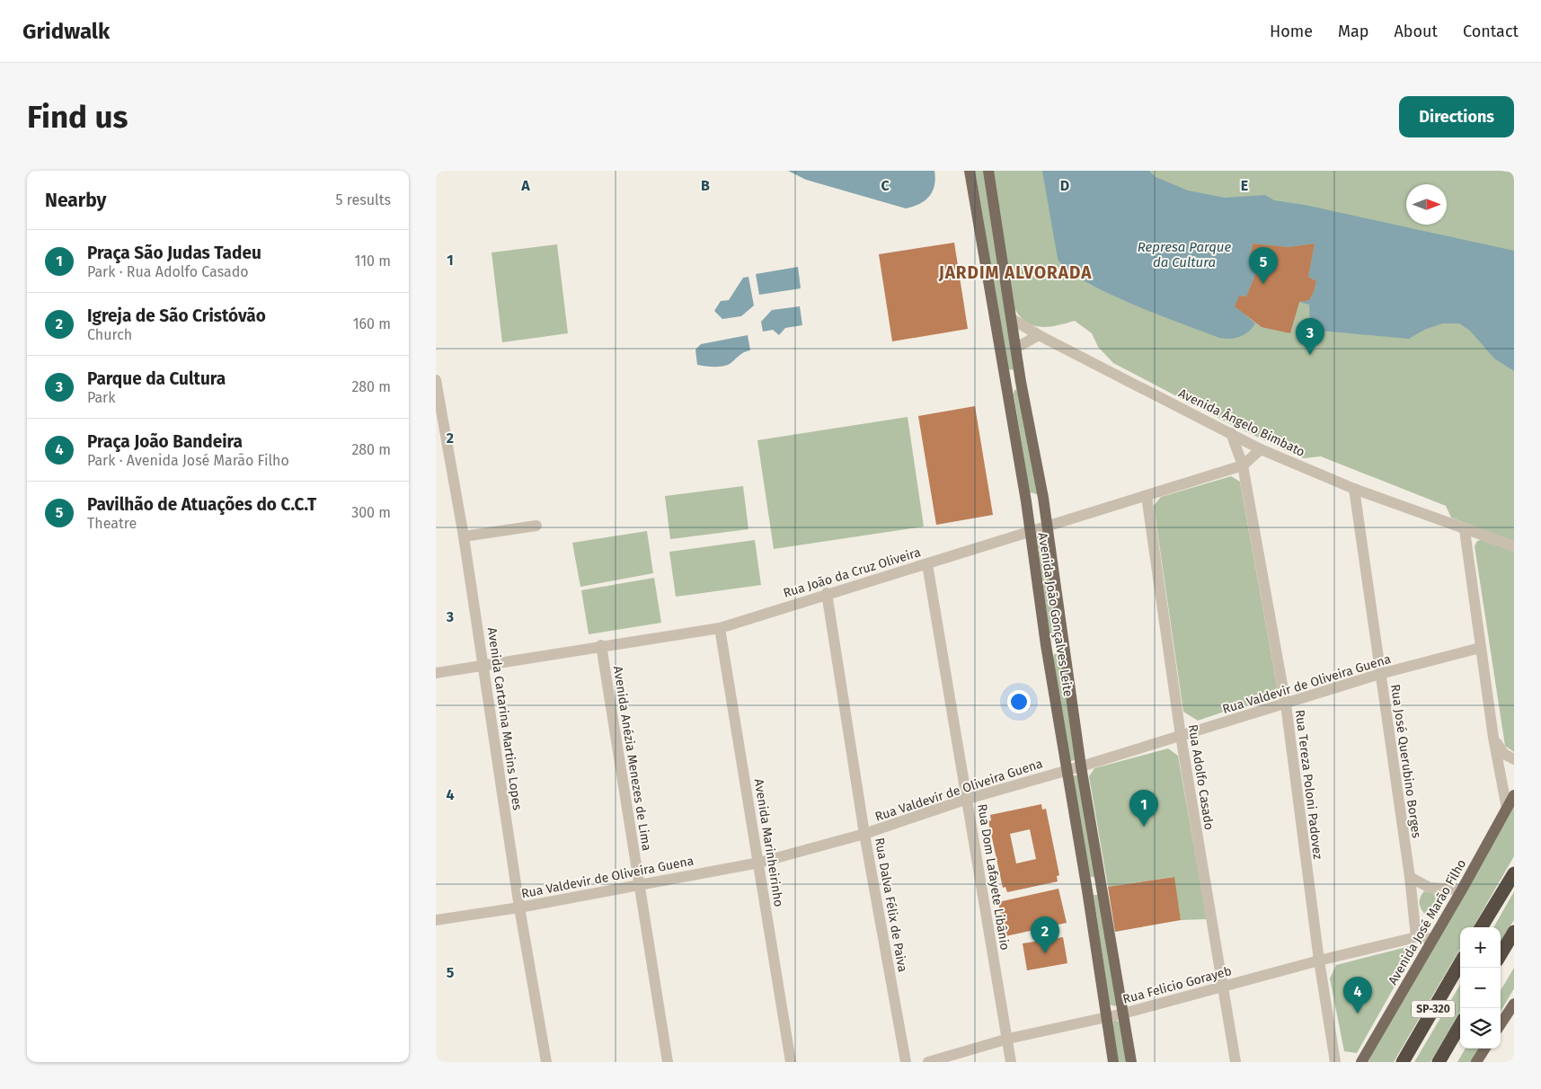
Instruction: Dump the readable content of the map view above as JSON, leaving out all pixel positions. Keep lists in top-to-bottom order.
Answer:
{
  "streets": {
    "highway": ["SP-320"],
    "main road": ["Avenida João Gonçalves Leite", "Avenida José Marão Filho"],
    "street": [
      "Avenida Ângelo Bimbato",
      "Rua João da Cruz Oliveira",
      "Rua Valdevir de Oliveira Guena",
      "Avenida Cartarina Martins Lopes",
      "Avenida Anézia Menezes de Lima",
      "Rua José Querubino Borges",
      "Rua Adolfo Casado",
      "Rua Tereza Poloni Padovez",
      "Avenida Marinheirinho",
      "Rua Dom Lafayete Libânio",
      "Rua Dalva Félix de Paiva",
      "Rua Felicio Gorayeb"
    ]
  },
  "crossings": [
    ["Avenida Ângelo Bimbato", "Rua João da Cruz Oliveira"],
    ["Avenida Ângelo Bimbato", "Avenida João Gonçalves Leite"],
    ["Avenida Ângelo Bimbato", "Rua José Querubino Borges"],
    ["Avenida Ângelo Bimbato", "Rua Tereza Poloni Padovez"],
    ["Rua João da Cruz Oliveira", "Avenida João Gonçalves Leite"],
    ["Rua João da Cruz Oliveira", "Avenida Cartarina Martins Lopes"],
    ["Rua João da Cruz Oliveira", "Avenida Anézia Menezes de Lima"],
    ["Rua João da Cruz Oliveira", "Rua Adolfo Casado"],
    ["Rua João da Cruz Oliveira", "Rua Tereza Poloni Padovez"],
    ["Rua João da Cruz Oliveira", "Avenida Marinheirinho"],
    ["Rua João da Cruz Oliveira", "Rua Dom Lafayete Libânio"],
    ["Rua João da Cruz Oliveira", "Rua Dalva Félix de Paiva"],
    ["Avenida João Gonçalves Leite", "Rua Valdevir de Oliveira Guena"],
    ["Avenida João Gonçalves Leite", "Rua Felicio Gorayeb"],
    ["Rua Valdevir de Oliveira Guena", "Avenida Cartarina Martins Lopes"],
    ["Rua Valdevir de Oliveira Guena", "Avenida Anézia Menezes de Lima"],
    ["Rua Valdevir de Oliveira Guena", "Rua José Querubino Borges"],
    ["Rua Valdevir de Oliveira Guena", "Rua Adolfo Casado"],
    ["Rua Valdevir de Oliveira Guena", "Rua Tereza Poloni Padovez"],
    ["Rua Valdevir de Oliveira Guena", "Avenida Marinheirinho"],
    ["Rua Valdevir de Oliveira Guena", "Rua Dom Lafayete Libânio"],
    ["Rua Valdevir de Oliveira Guena", "Rua Dalva Félix de Paiva"],
    ["Rua José Querubino Borges", "Rua Felicio Gorayeb"],
    ["Rua Adolfo Casado", "Rua Felicio Gorayeb"],
    ["Rua Tereza Poloni Padovez", "Rua Felicio Gorayeb"],
    ["Rua Dom Lafayete Libânio", "Rua Felicio Gorayeb"],
    ["Avenida José Marão Filho", "Rua Felicio Gorayeb"]
  ],
  "districts": ["JARDIM ALVORADA"],
  "water": ["Represa Parque da Cultura"],
  "north": "right",
  "page": {
    "header": "Gridwalk",
    "nav": [
      "Home",
      "Map",
      "About",
      "Contact"
    ],
    "buttons": "Directions",
    "title": "Find us",
    "heading": ["Nearby", "5 results"],
    "list": [
      {
        "mark": "1",
        "name": "Praça São Judas Tadeu",
        "note": "Park · Rua Adolfo Casado",
        "value": "110 m"
      },
      {
        "mark": "2",
        "name": "Igreja de São Cristóvão",
        "note": "Church",
        "value": "160 m"
      },
      {
        "mark": "3",
        "name": "Parque da Cultura",
        "note": "Park",
        "value": "280 m"
      },
      {
        "mark": "4",
        "name": "Praça João Bandeira",
        "note": "Park · Avenida José Marão Filho",
        "value": "280 m"
      },
      {
        "mark": "5",
        "name": "Pavilhão de Atuações do C.C.T",
        "note": "Theatre",
        "value": "300 m"
      }
    ],
    "pins": [
      "5",
      "3",
      "1",
      "2",
      "4"
    ],
    "map_buttons": ["+", "−"]
  },
  "grid": {
    "columns": [
      "A",
      "B",
      "C",
      "D",
      "E"
    ],
    "rows": [
      "1",
      "2",
      "3",
      "4",
      "5"
    ]
  }
}
